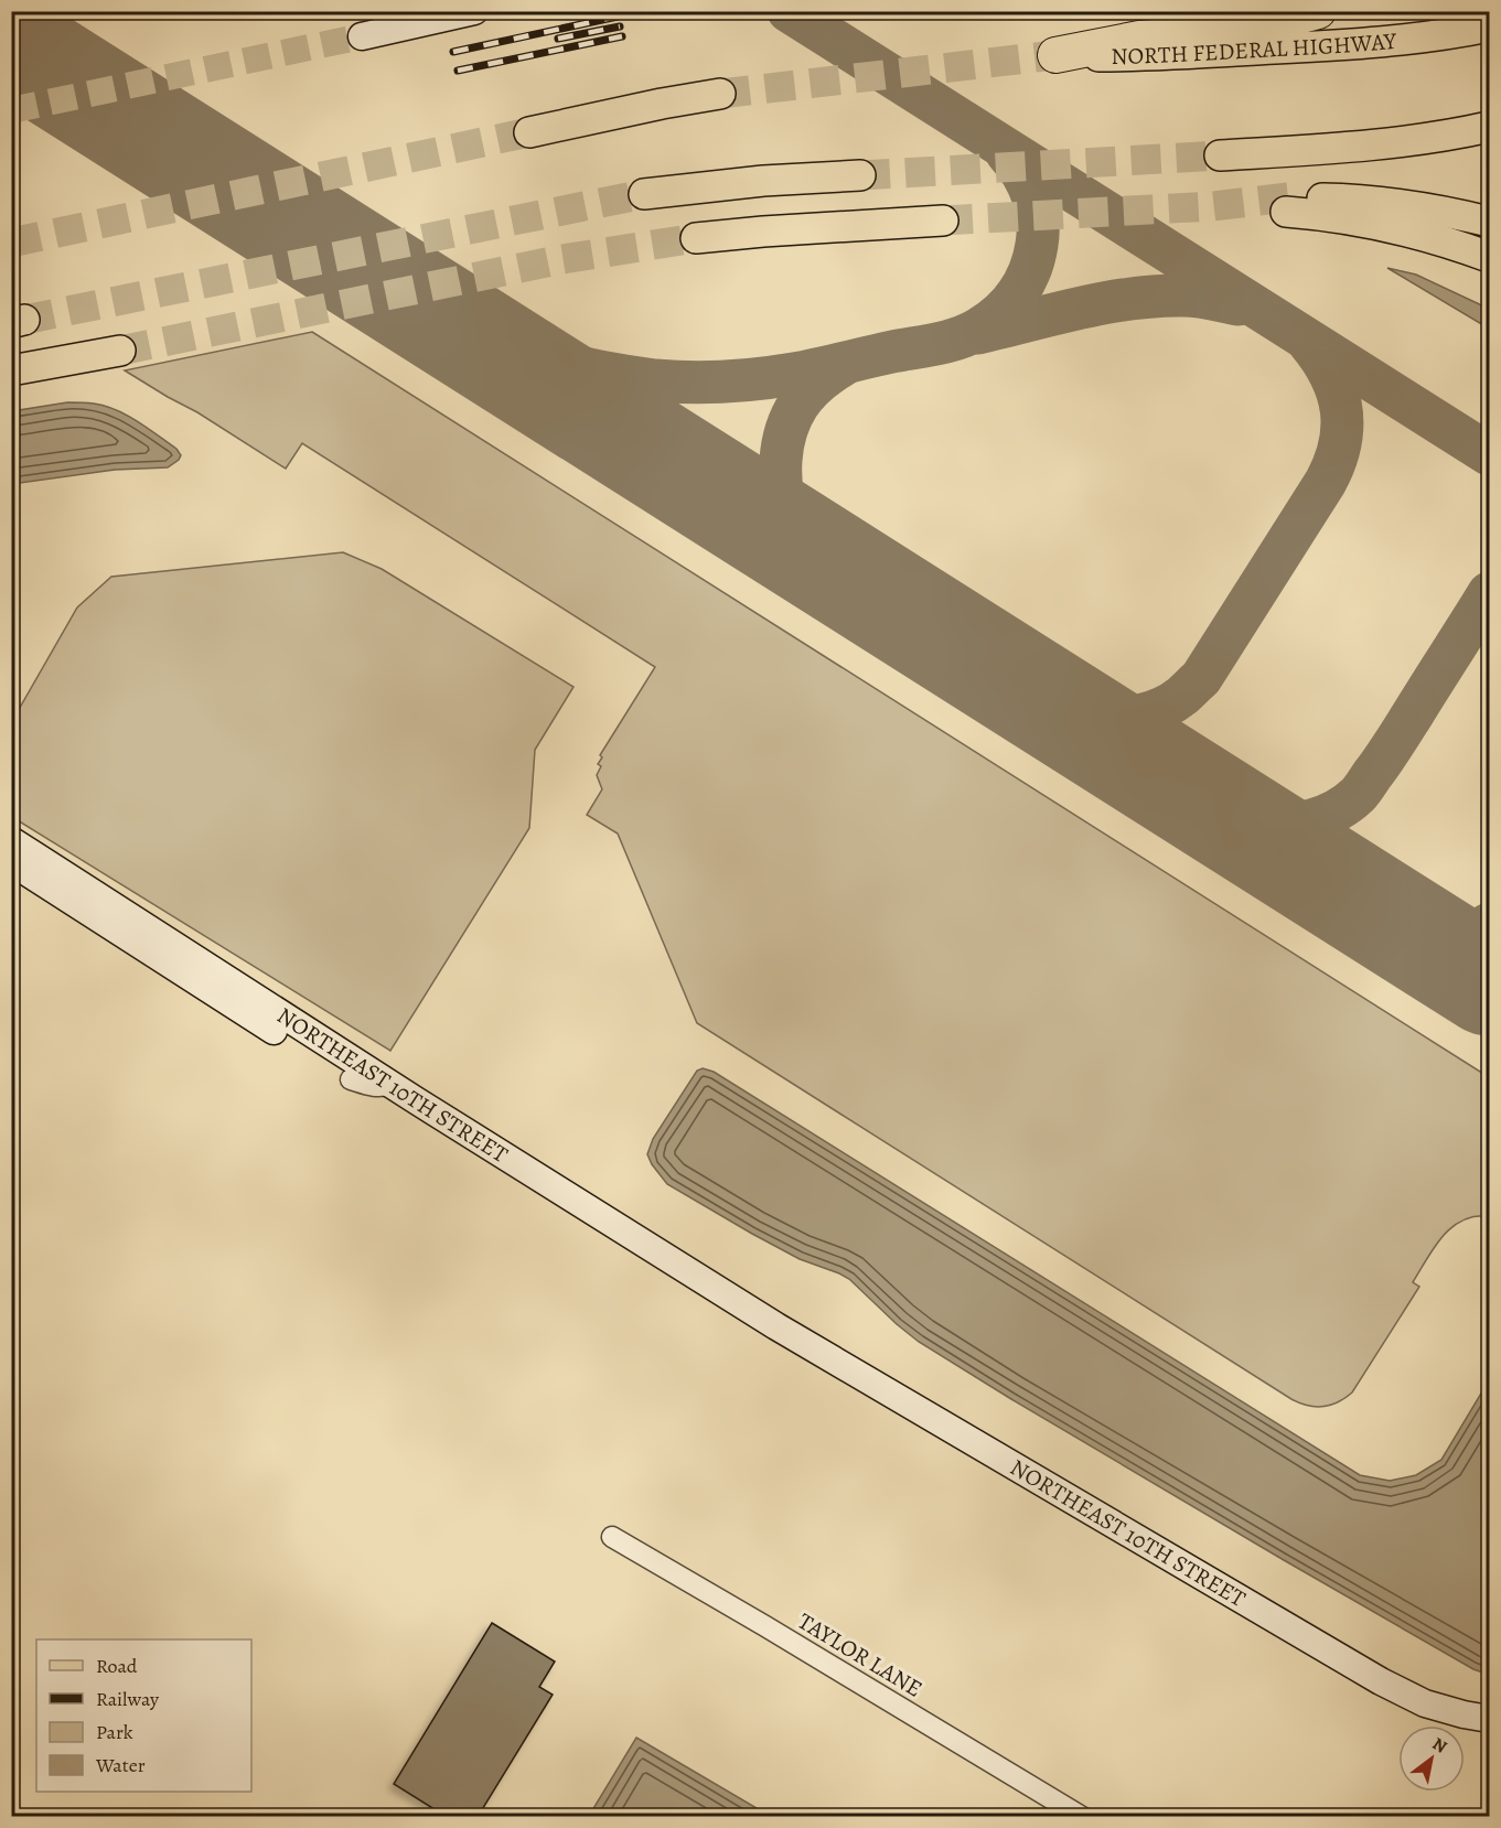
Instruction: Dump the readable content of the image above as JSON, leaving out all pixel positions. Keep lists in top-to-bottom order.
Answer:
{
  "streets": {
    "main road": ["NORTH FEDERAL HIGHWAY"],
    "street": ["NORTHEAST 10TH STREET", "TAYLOR LANE"]
  },
  "legend": [
    "Road",
    "Railway",
    "Park",
    "Water"
  ],
  "north": "top right"
}
